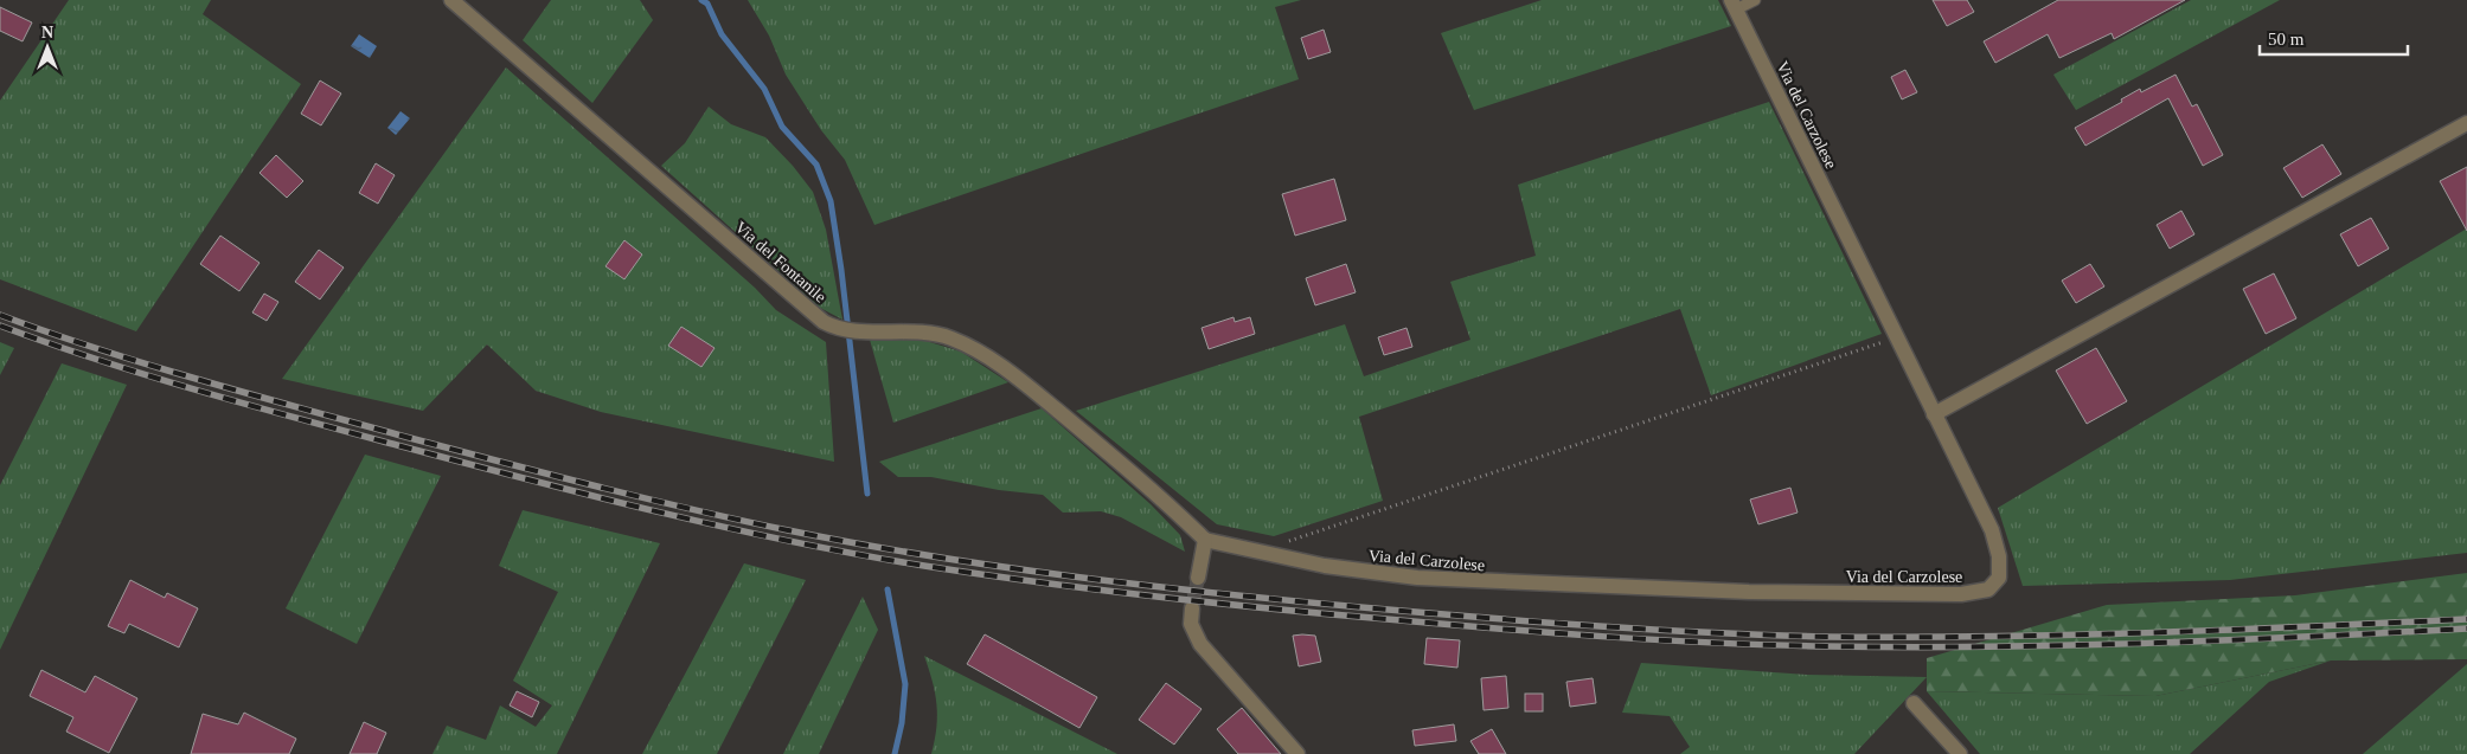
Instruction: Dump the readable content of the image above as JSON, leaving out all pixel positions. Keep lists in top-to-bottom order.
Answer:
{
  "streets": {
    "street": ["Via del Carzolese", "Via del Fontanile"]
  },
  "crossings": [
    ["Via del Carzolese", "Via del Fontanile"]
  ],
  "scale_bar": "50 m",
  "north": "top"
}
